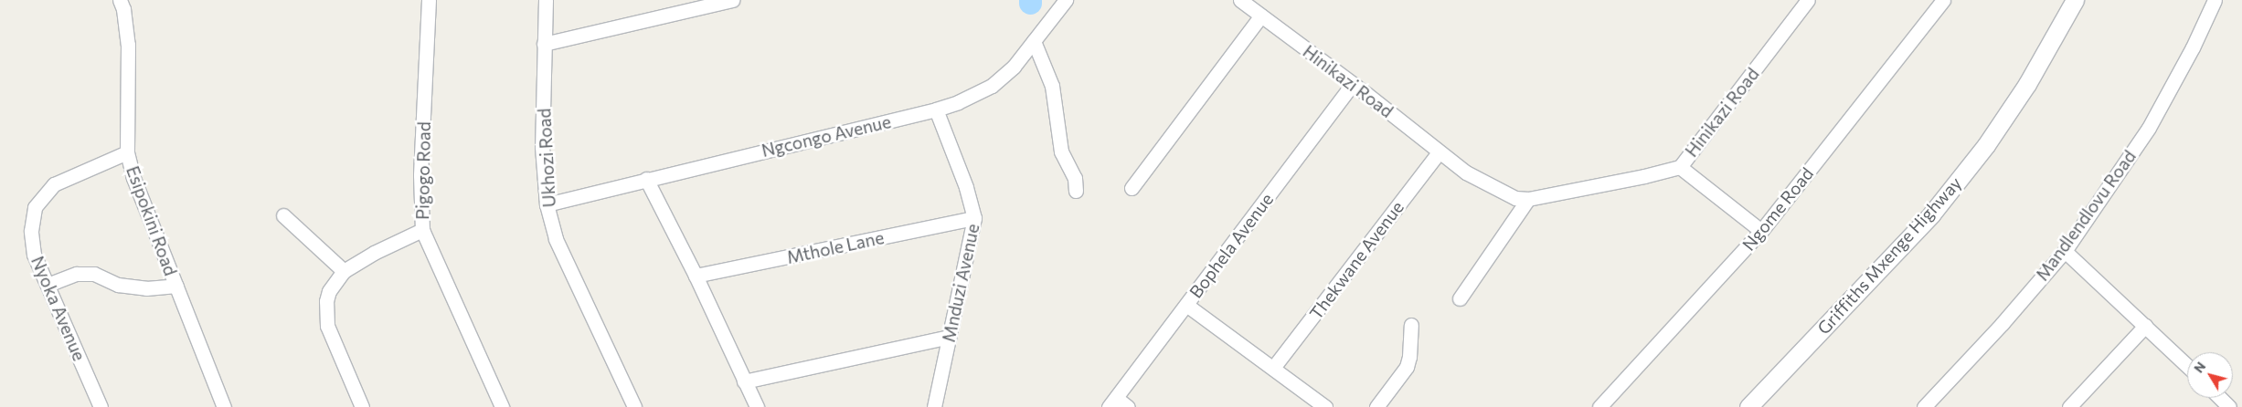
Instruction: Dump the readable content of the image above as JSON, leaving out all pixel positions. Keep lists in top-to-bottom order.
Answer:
{
  "streets": {
    "street": [
      "Hinikazi Road",
      "Ngcongo Avenue",
      "Ukhozi Road",
      "Pigogo Road",
      "Ngome Road",
      "Mandlendlovu Road",
      "Esipokini Road",
      "Bophela Avenue",
      "Mthole Lane",
      "Griffiths Mxenge Highway",
      "Thekwane Avenue",
      "Mnduzi Avenue",
      "Nyoka Avenue"
    ]
  },
  "crossings": [
    ["Hinikazi Road", "Bophela Avenue"],
    ["Hinikazi Road", "Thekwane Avenue"],
    ["Ngcongo Avenue", "Ukhozi Road"],
    ["Ngcongo Avenue", "Mnduzi Avenue"],
    ["Esipokini Road", "Nyoka Avenue"],
    ["Mthole Lane", "Mnduzi Avenue"]
  ],
  "north": "top left"
}
